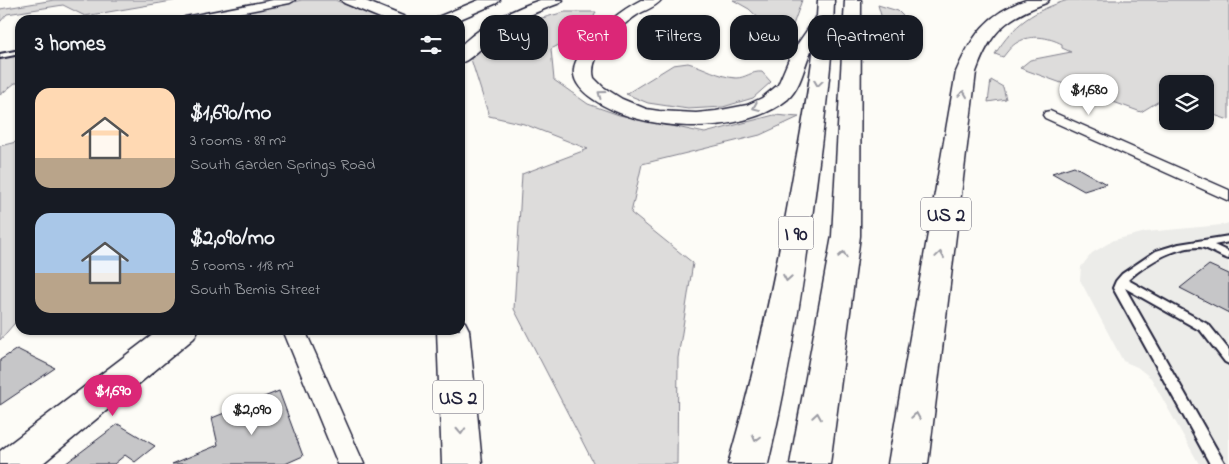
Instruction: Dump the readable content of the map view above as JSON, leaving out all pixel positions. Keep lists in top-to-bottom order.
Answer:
{
  "streets": {
    "main road": ["US 2", "I 90"]
  },
  "page": {
    "chip": [
      "Buy",
      "Rent",
      "Filters",
      "New",
      "Apartment"
    ],
    "heading": "3 homes",
    "price": ["$1,680", "$1,690", "$2,090"],
    "list": [
      {
        "name": "$1,690/mo",
        "note": "3 rooms · 89 m² · South Garden Springs Road"
      },
      {
        "name": "$2,090/mo",
        "note": "5 rooms · 118 m² · South Bemis Street"
      }
    ]
  }
}
